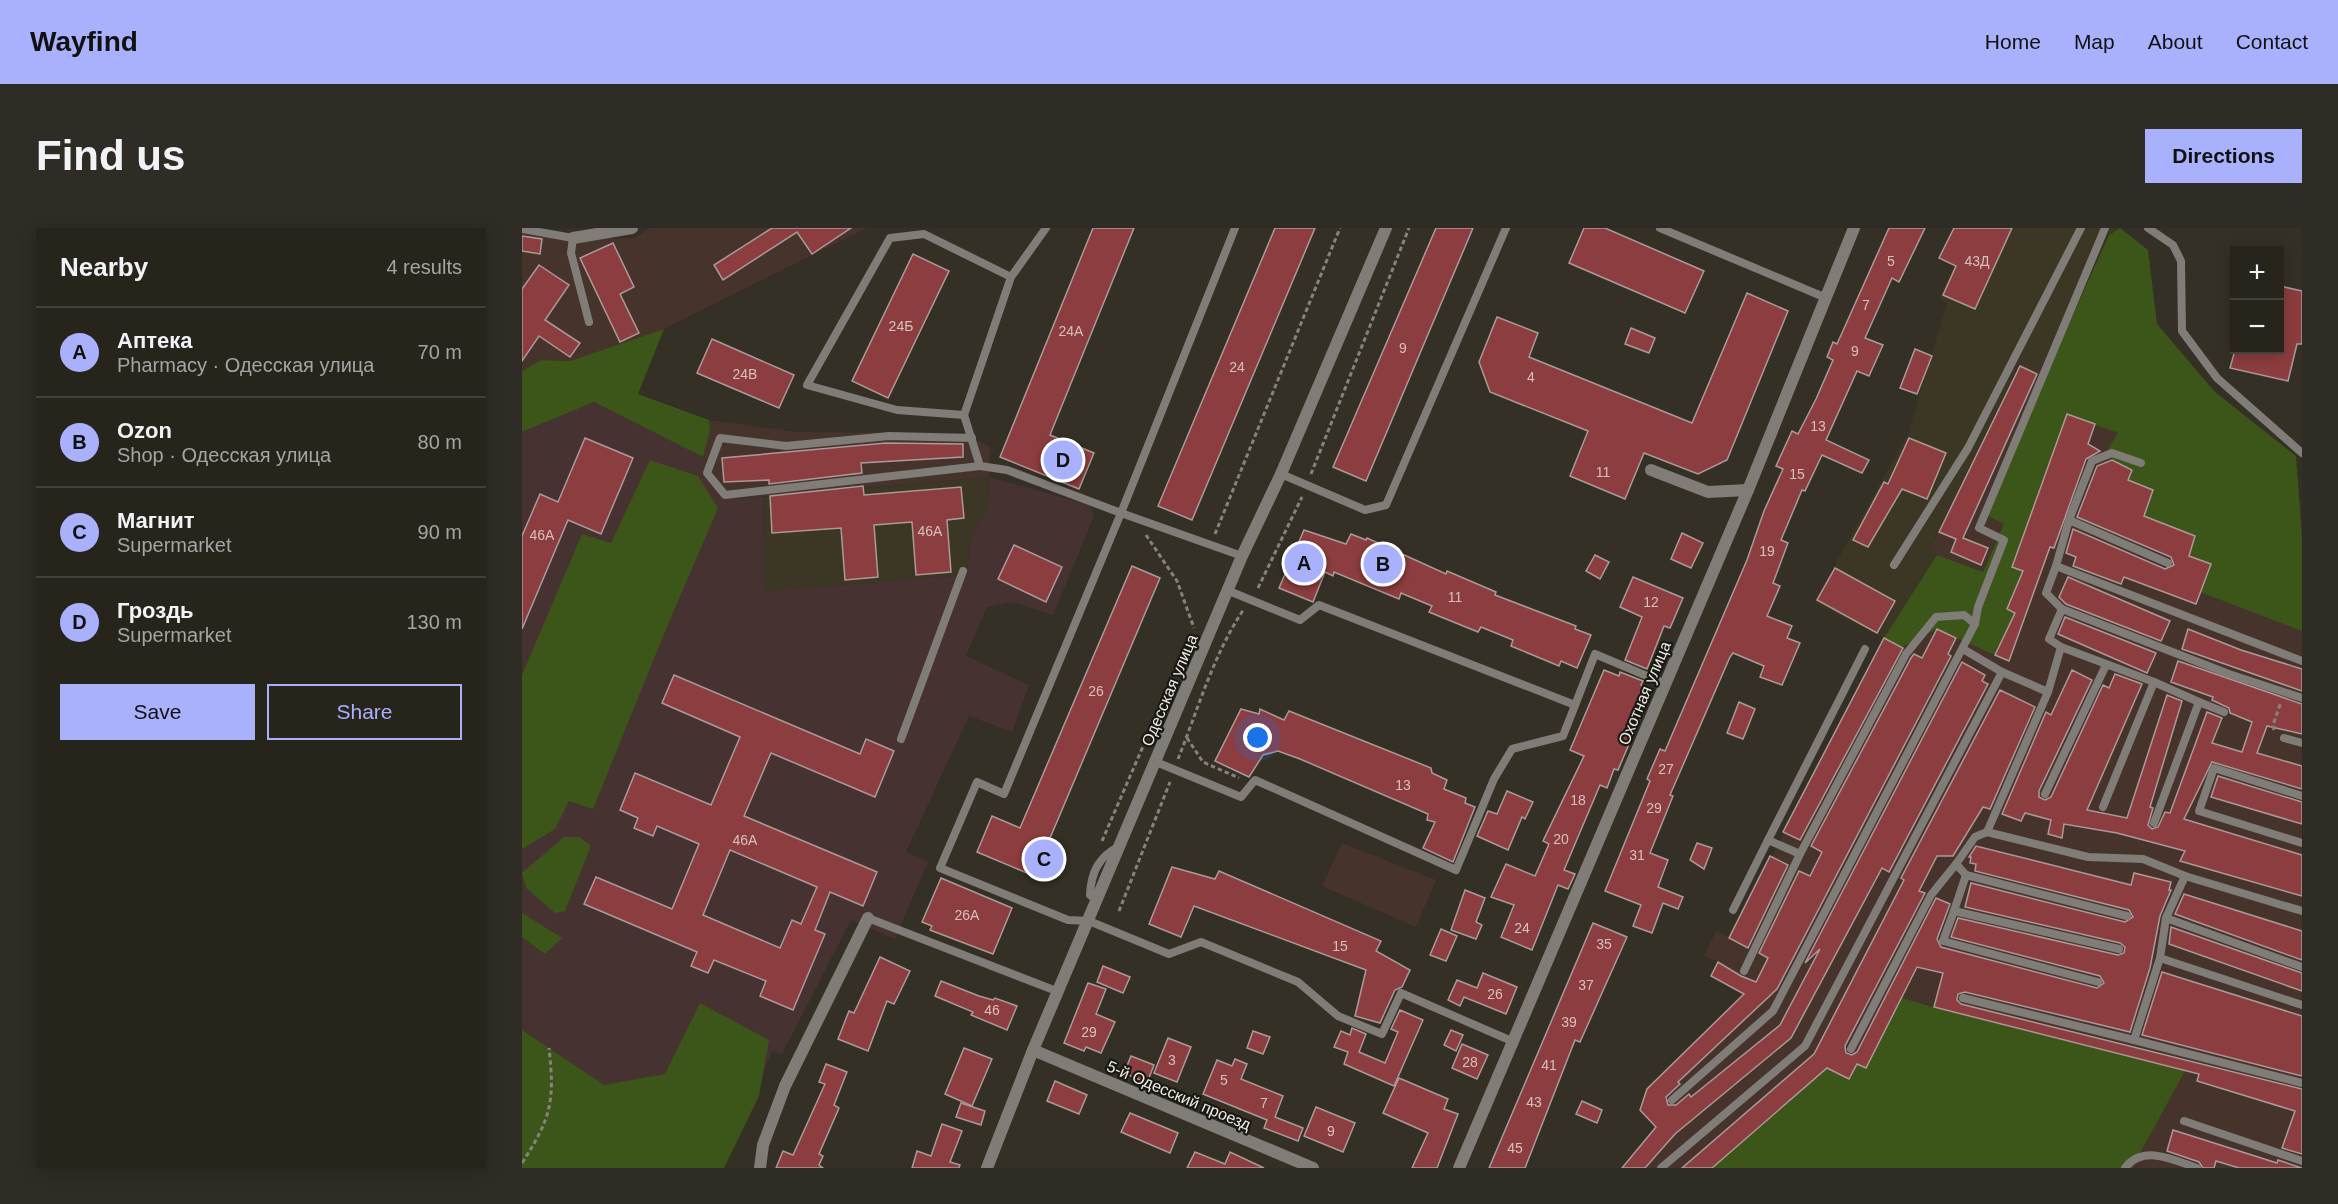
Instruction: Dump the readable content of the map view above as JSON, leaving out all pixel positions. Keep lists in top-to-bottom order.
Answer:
{
  "streets": {
    "street": ["Одесская улица", "Охотная улица", "5-й Одесский проезд"]
  },
  "crossings": [
    ["Одесская улица", "5-й Одесский проезд"]
  ],
  "house_numbers": [
    "5",
    "43Д",
    "7",
    "24Б",
    "24А",
    "9",
    "9",
    "24",
    "24В",
    "4",
    "13",
    "11",
    "15",
    "46А",
    "46А",
    "19",
    "11",
    "12",
    "26",
    "27",
    "13",
    "18",
    "29",
    "20",
    "46А",
    "31",
    "26А",
    "24",
    "35",
    "15",
    "37",
    "26",
    "46",
    "39",
    "29",
    "3",
    "28",
    "41",
    "5",
    "43",
    "7",
    "9",
    "45"
  ],
  "page": {
    "header": "Wayfind",
    "nav": [
      "Home",
      "Map",
      "About",
      "Contact"
    ],
    "buttons": [
      "Directions",
      ["Save", "Share"]
    ],
    "title": "Find us",
    "heading": ["Nearby", "4 results"],
    "map_buttons": ["+", "−"],
    "list": [
      {
        "mark": "A",
        "name": "Аптека",
        "note": "Pharmacy · Одесская улица",
        "value": "70 m"
      },
      {
        "mark": "B",
        "name": "Ozon",
        "note": "Shop · Одесская улица",
        "value": "80 m"
      },
      {
        "mark": "C",
        "name": "Магнит",
        "note": "Supermarket",
        "value": "90 m"
      },
      {
        "mark": "D",
        "name": "Гроздь",
        "note": "Supermarket",
        "value": "130 m"
      }
    ],
    "pins": [
      "D",
      "A",
      "B",
      "C"
    ]
  }
}
